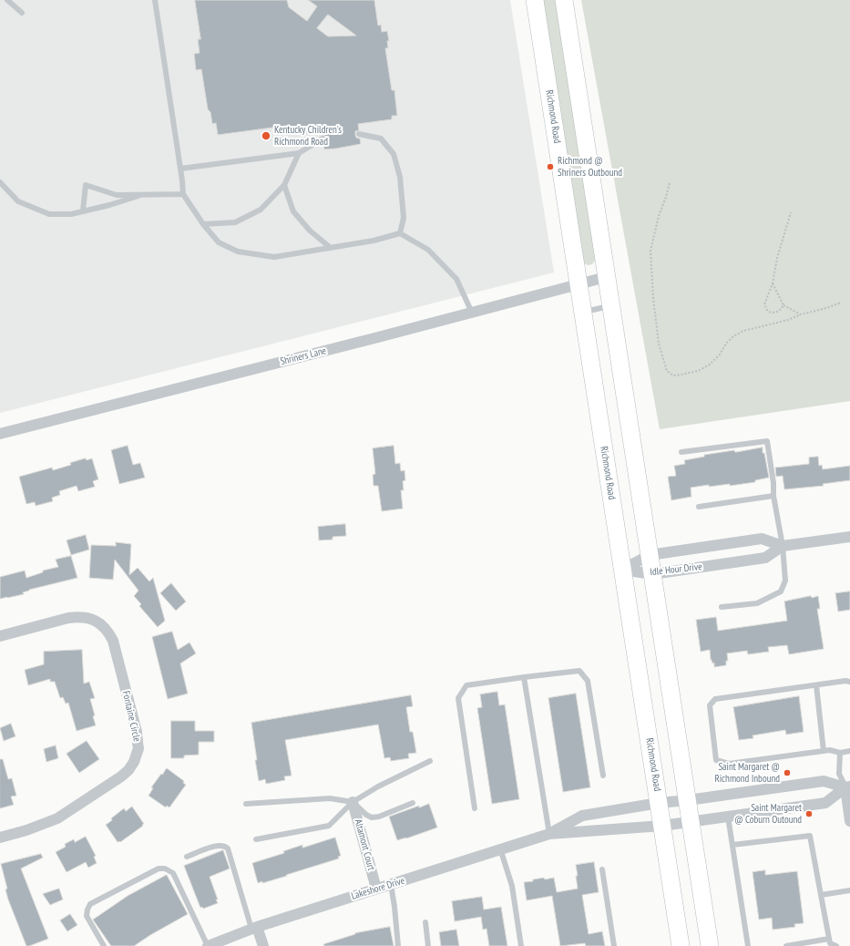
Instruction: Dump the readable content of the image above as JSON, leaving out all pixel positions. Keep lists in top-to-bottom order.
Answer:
{
  "streets": {
    "main road": ["Richmond Road"],
    "street": [
      "Shriners Lane",
      "Idle Hour Drive",
      "Fontaine Circle",
      "Altamont Court",
      "Lakeshore Drive"
    ]
  },
  "crossings": [
    ["Richmond Road", "Shriners Lane"],
    ["Richmond Road", "Idle Hour Drive"],
    ["Richmond Road", "Lakeshore Drive"],
    ["Altamont Court", "Lakeshore Drive"]
  ],
  "places": [
    "Kentucky Children's Richmond Road",
    "Richmond @ Shriners Outbound",
    "Saint Margaret @ Richmond Inbound",
    "Saint Margaret @ Coburn Outound"
  ]
}
